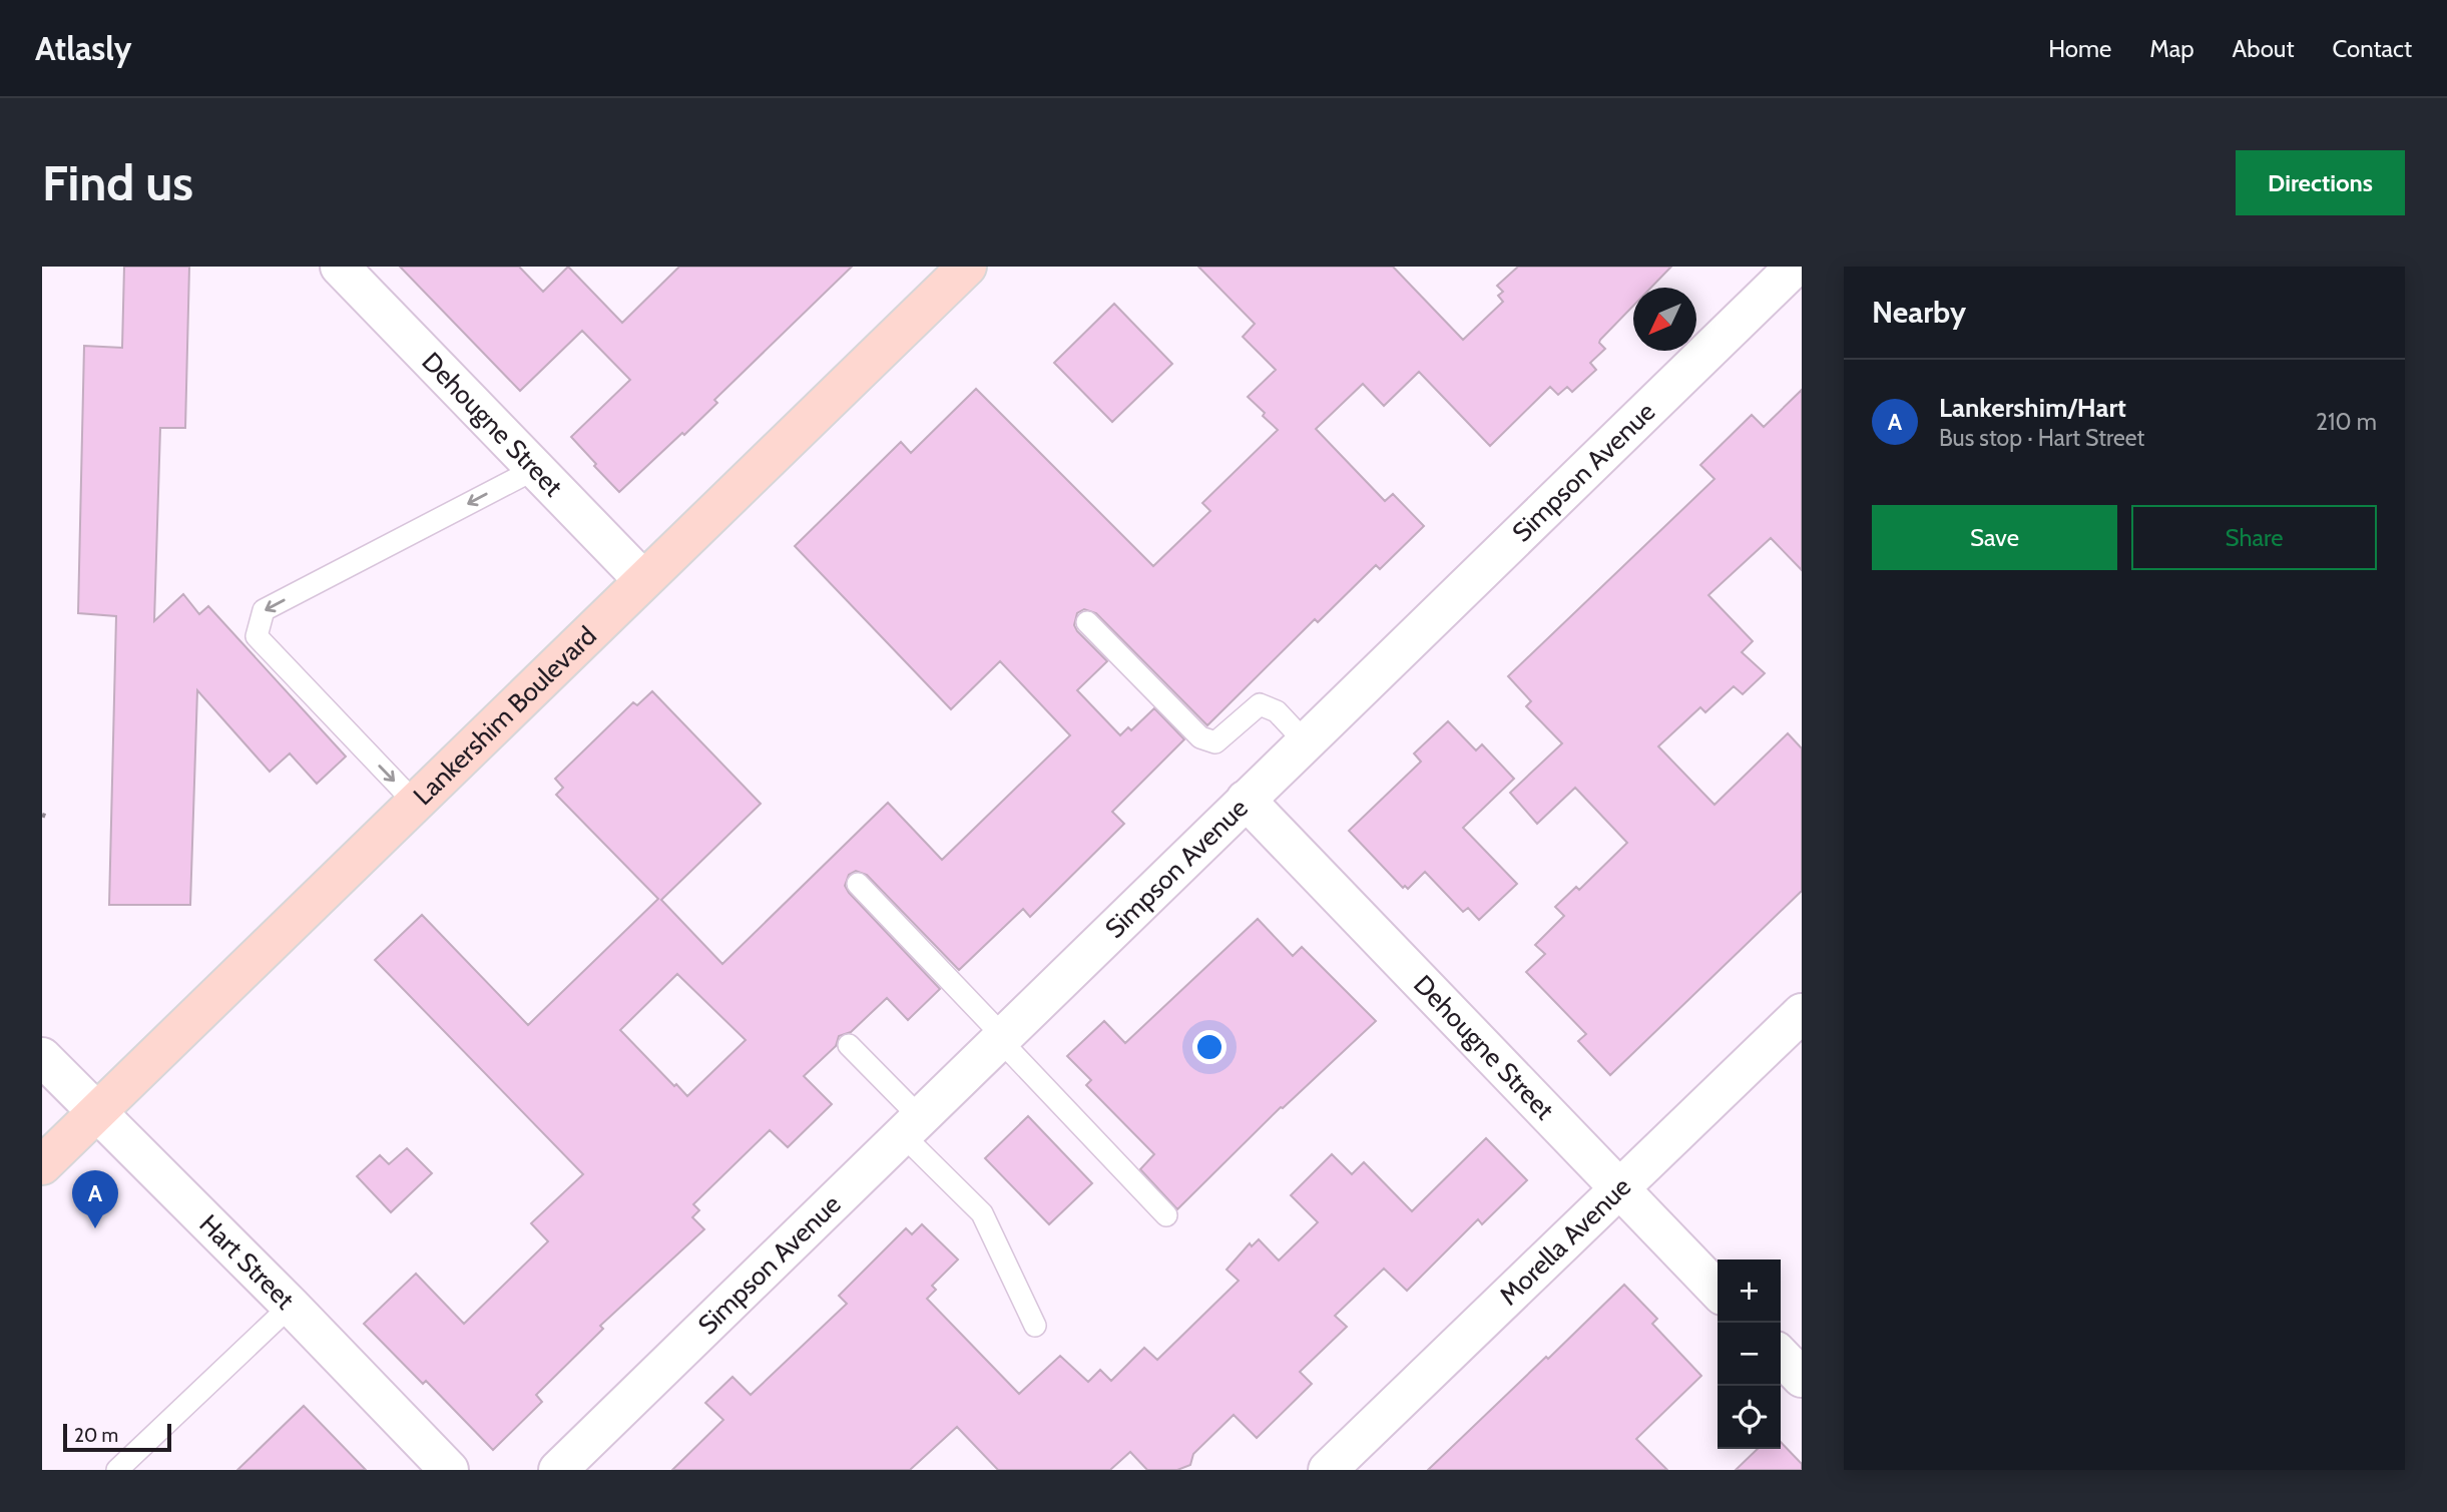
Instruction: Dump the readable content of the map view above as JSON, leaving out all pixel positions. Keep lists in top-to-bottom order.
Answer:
{
  "streets": {
    "main road": ["Lankershim Boulevard"],
    "street": [
      "Dehougne Street",
      "Simpson Avenue",
      "Morella Avenue",
      "Hart Street"
    ]
  },
  "crossings": [
    ["Dehougne Street", "Simpson Avenue"],
    ["Dehougne Street", "Lankershim Boulevard"],
    ["Dehougne Street", "Morella Avenue"],
    ["Lankershim Boulevard", "Hart Street"]
  ],
  "scale_bar": "20 m",
  "north": "bottom left",
  "page": {
    "header": "Atlasly",
    "nav": [
      "Home",
      "Map",
      "About",
      "Contact"
    ],
    "buttons": [
      "Directions",
      ["Save", "Share"]
    ],
    "title": "Find us",
    "heading": "Nearby",
    "list": [
      {
        "mark": "A",
        "name": "Lankershim/Hart",
        "note": "Bus stop · Hart Street",
        "value": "210 m"
      }
    ],
    "pins": "A",
    "map_buttons": ["+", "−"],
    "scale": "20 m"
  }
}
